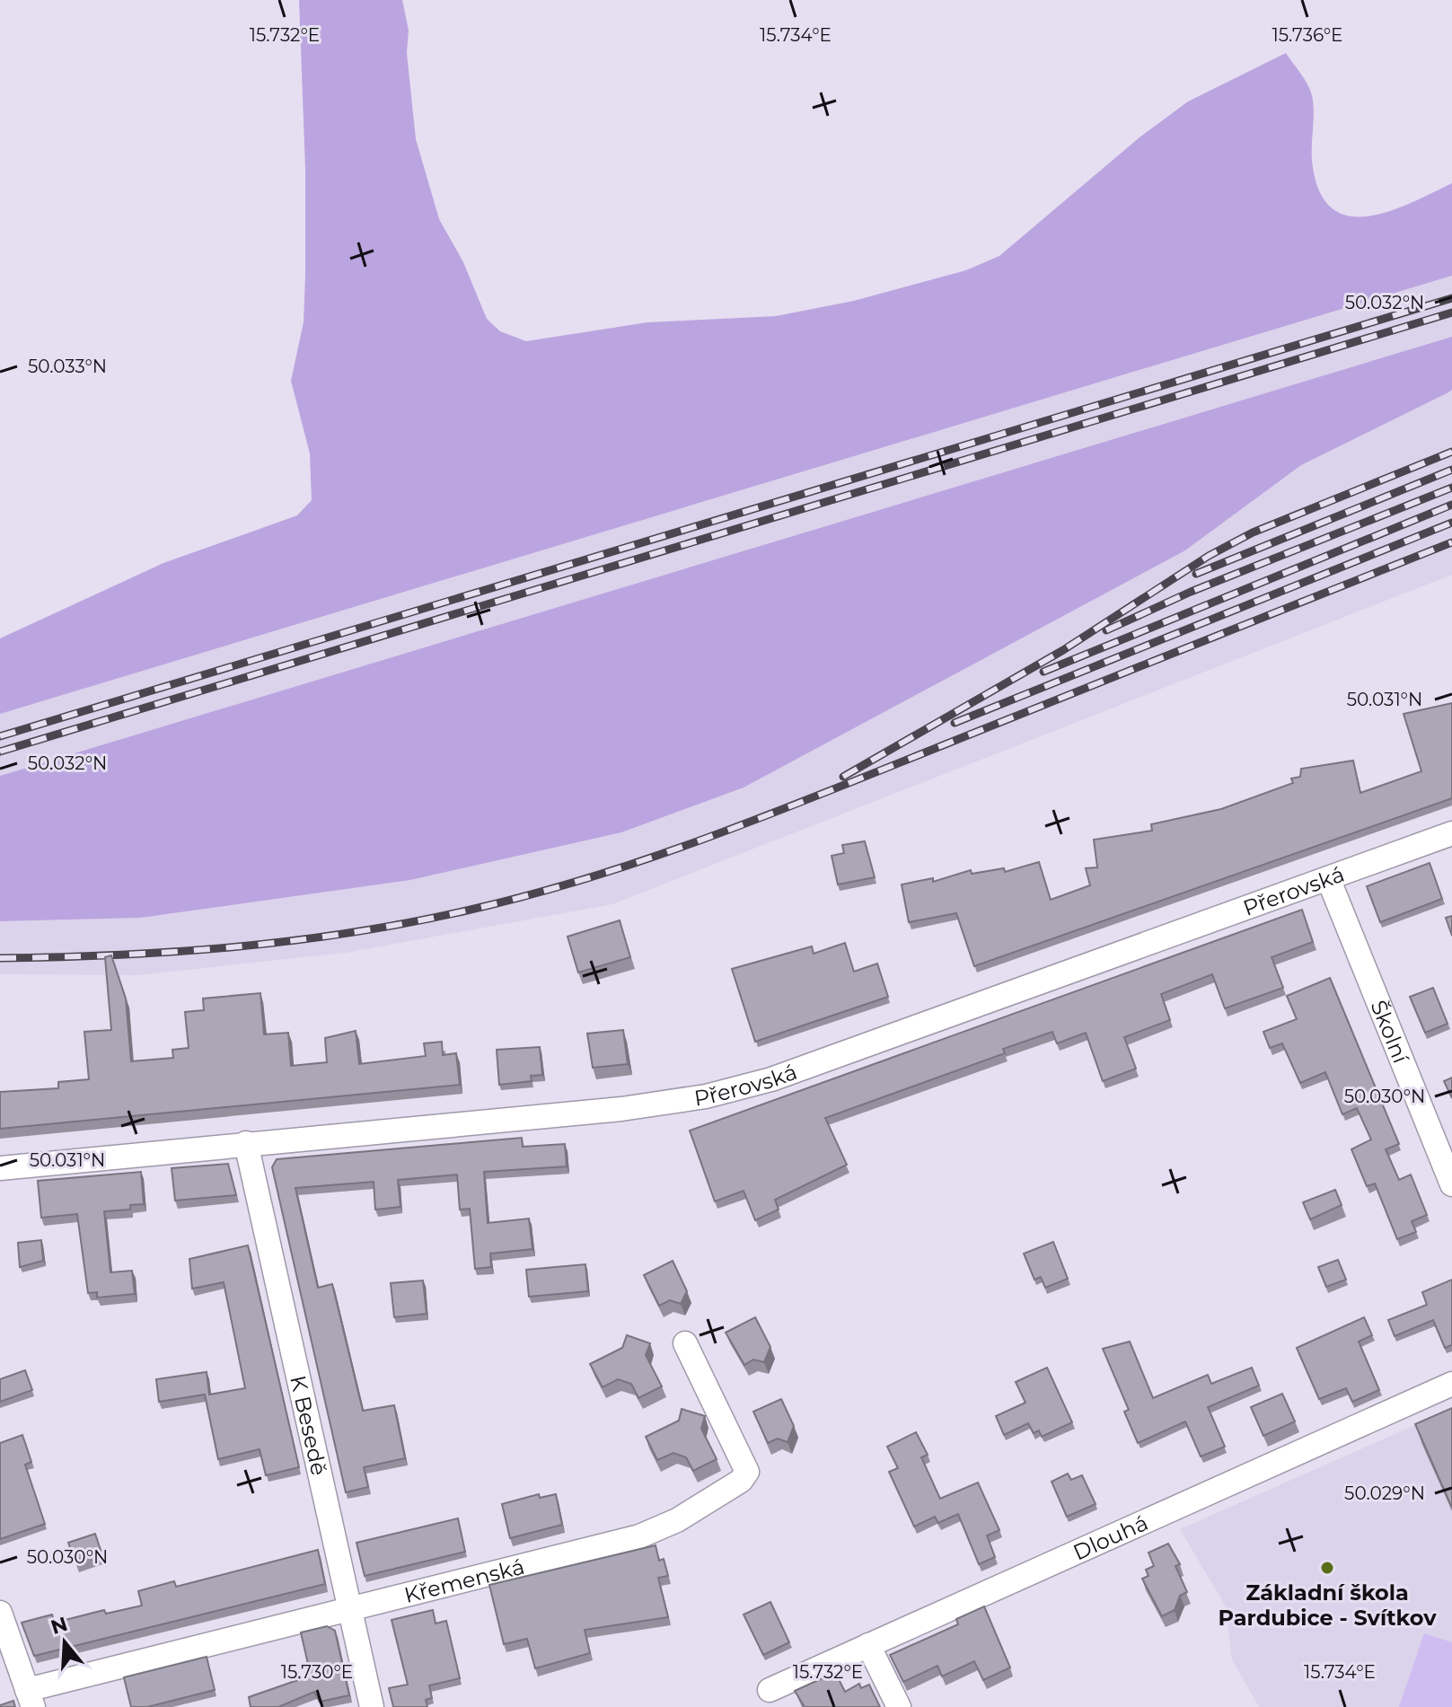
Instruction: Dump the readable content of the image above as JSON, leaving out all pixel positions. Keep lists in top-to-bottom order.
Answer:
{
  "streets": {
    "street": [
      "Přerovská",
      "Školní",
      "K Besedě",
      "Dlouhá",
      "Křemenská"
    ]
  },
  "crossings": [
    ["Přerovská", "Školní"],
    ["Přerovská", "K Besedě"],
    ["K Besedě", "Křemenská"]
  ],
  "places": ["Základní škola Pardubice - Svítkov"],
  "north": "top",
  "coordinates": [
    "15.732°E",
    "15.734°E",
    "15.736°E",
    "50.032°N",
    "50.033°N",
    "50.031°N",
    "50.030°N",
    "50.029°N",
    "15.730°E"
  ]
}
